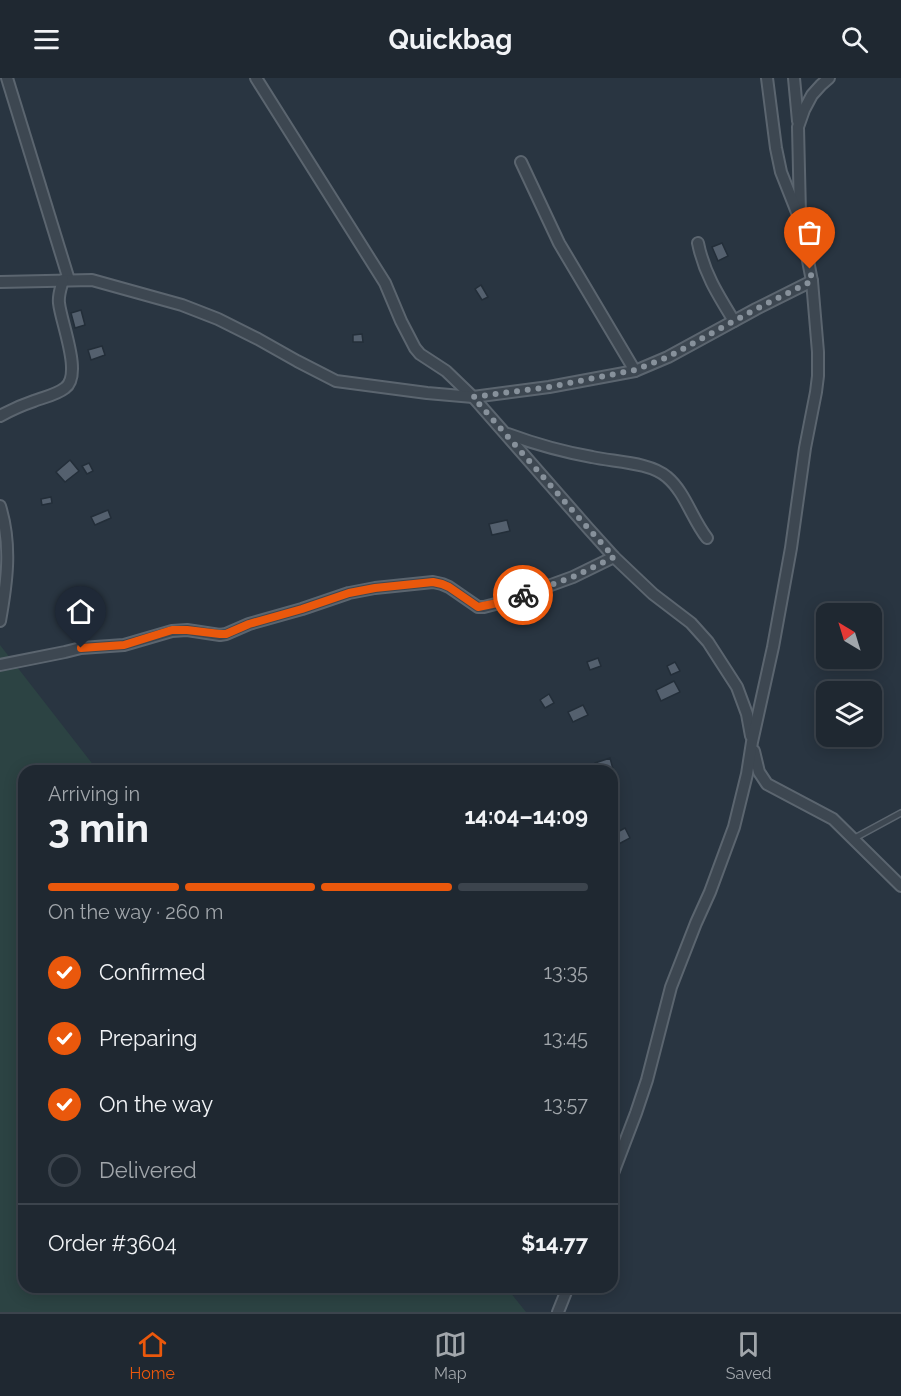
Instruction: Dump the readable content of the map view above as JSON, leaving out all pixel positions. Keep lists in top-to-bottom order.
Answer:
{
  "north": "top left",
  "page": {
    "header": "Quickbag",
    "heading": ["3 min", "Arriving in", "14:04–14:09"],
    "panel": ["Order #3604", "$14.77"],
    "bar": "On the way · 260 m",
    "list": [
      ["Confirmed", "13:35"],
      ["Preparing", "13:45"],
      ["On the way", "13:57"],
      "Delivered"
    ],
    "tabs": ["Home", "Map", "Saved"]
  }
}
